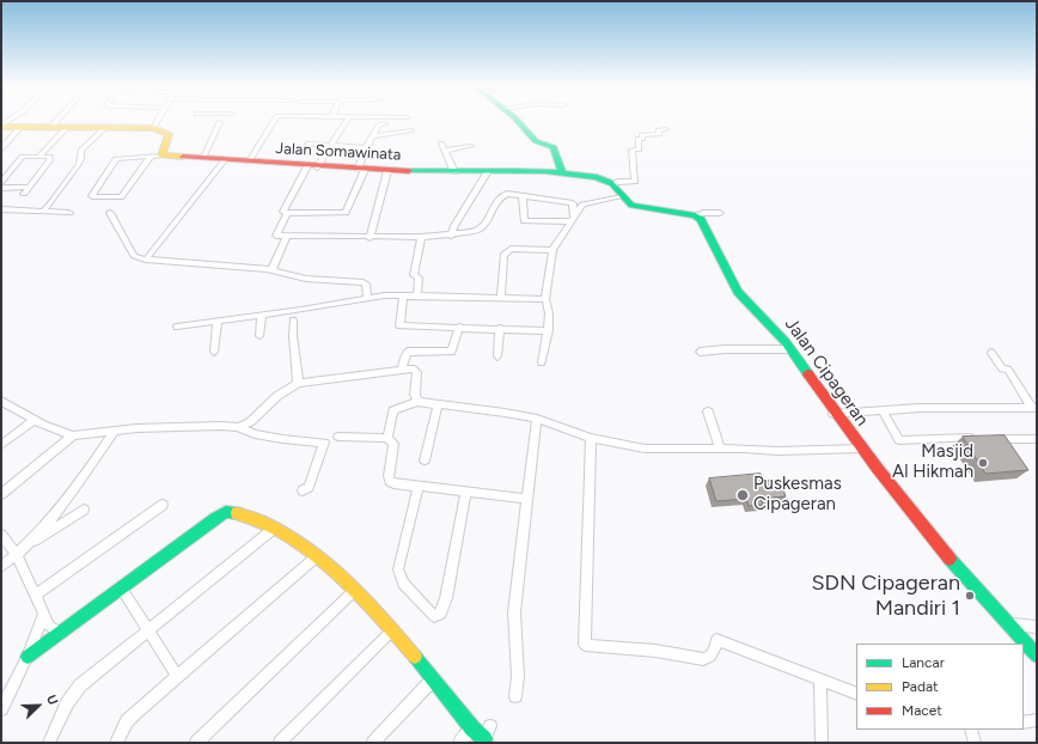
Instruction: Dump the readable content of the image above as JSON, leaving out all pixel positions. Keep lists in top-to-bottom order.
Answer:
{
  "streets": {
    "street": ["Jalan Somawinata", "Jalan Cipageran"]
  },
  "places": ["Masjid Al Hikmah", "Puskesmas Cipageran", "SDN Cipageran Mandiri 1"],
  "legend": ["Lancar", "Padat", "Macet"],
  "north": "top right"
}
